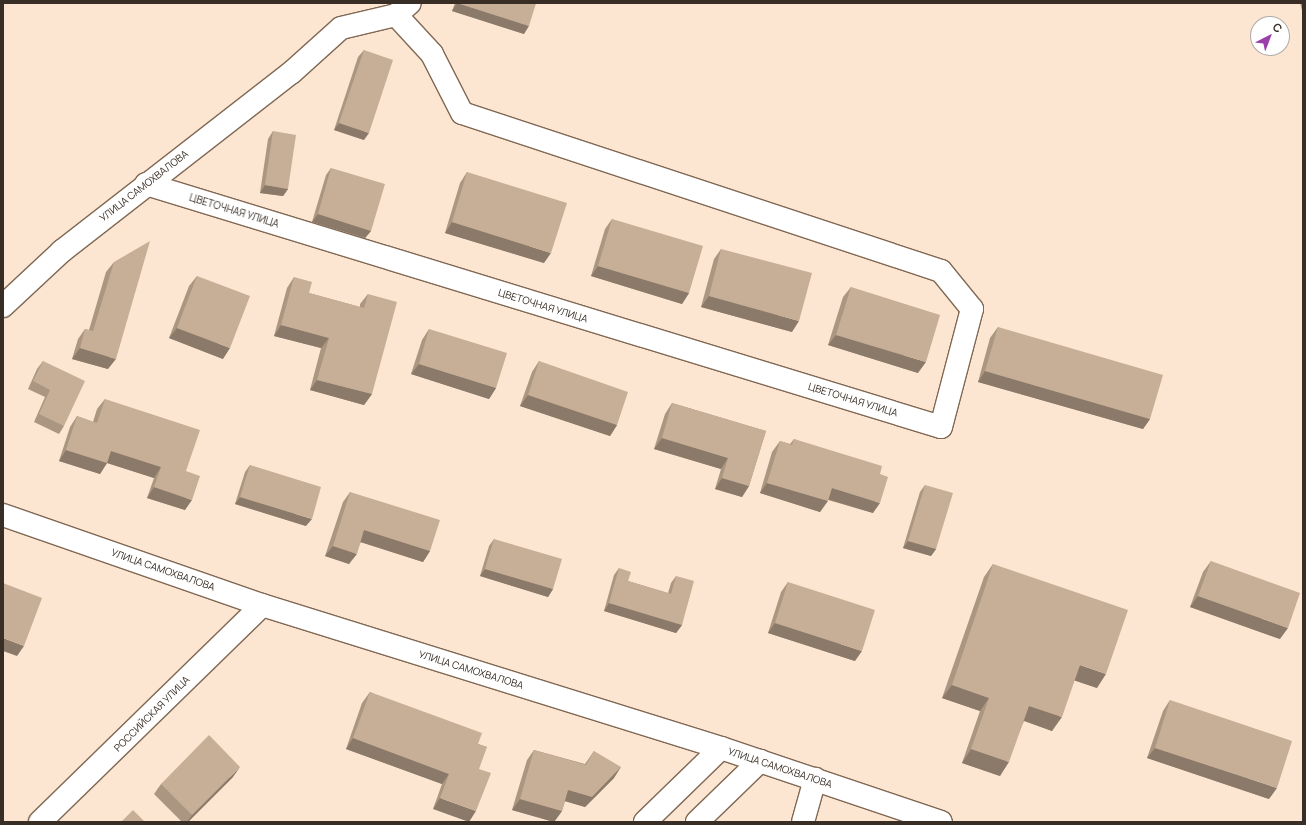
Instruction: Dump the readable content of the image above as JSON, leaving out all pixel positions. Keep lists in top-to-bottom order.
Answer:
{
  "streets": {
    "street": ["УЛИЦА САМОХВАЛОВА", "ЦВЕТОЧНАЯ УЛИЦА", "РОССИЙСКАЯ УЛИЦА"]
  },
  "crossings": [
    ["УЛИЦА САМОХВАЛОВА", "ЦВЕТОЧНАЯ УЛИЦА"],
    ["УЛИЦА САМОХВАЛОВА", "РОССИЙСКАЯ УЛИЦА"]
  ],
  "north": "top right"
}
